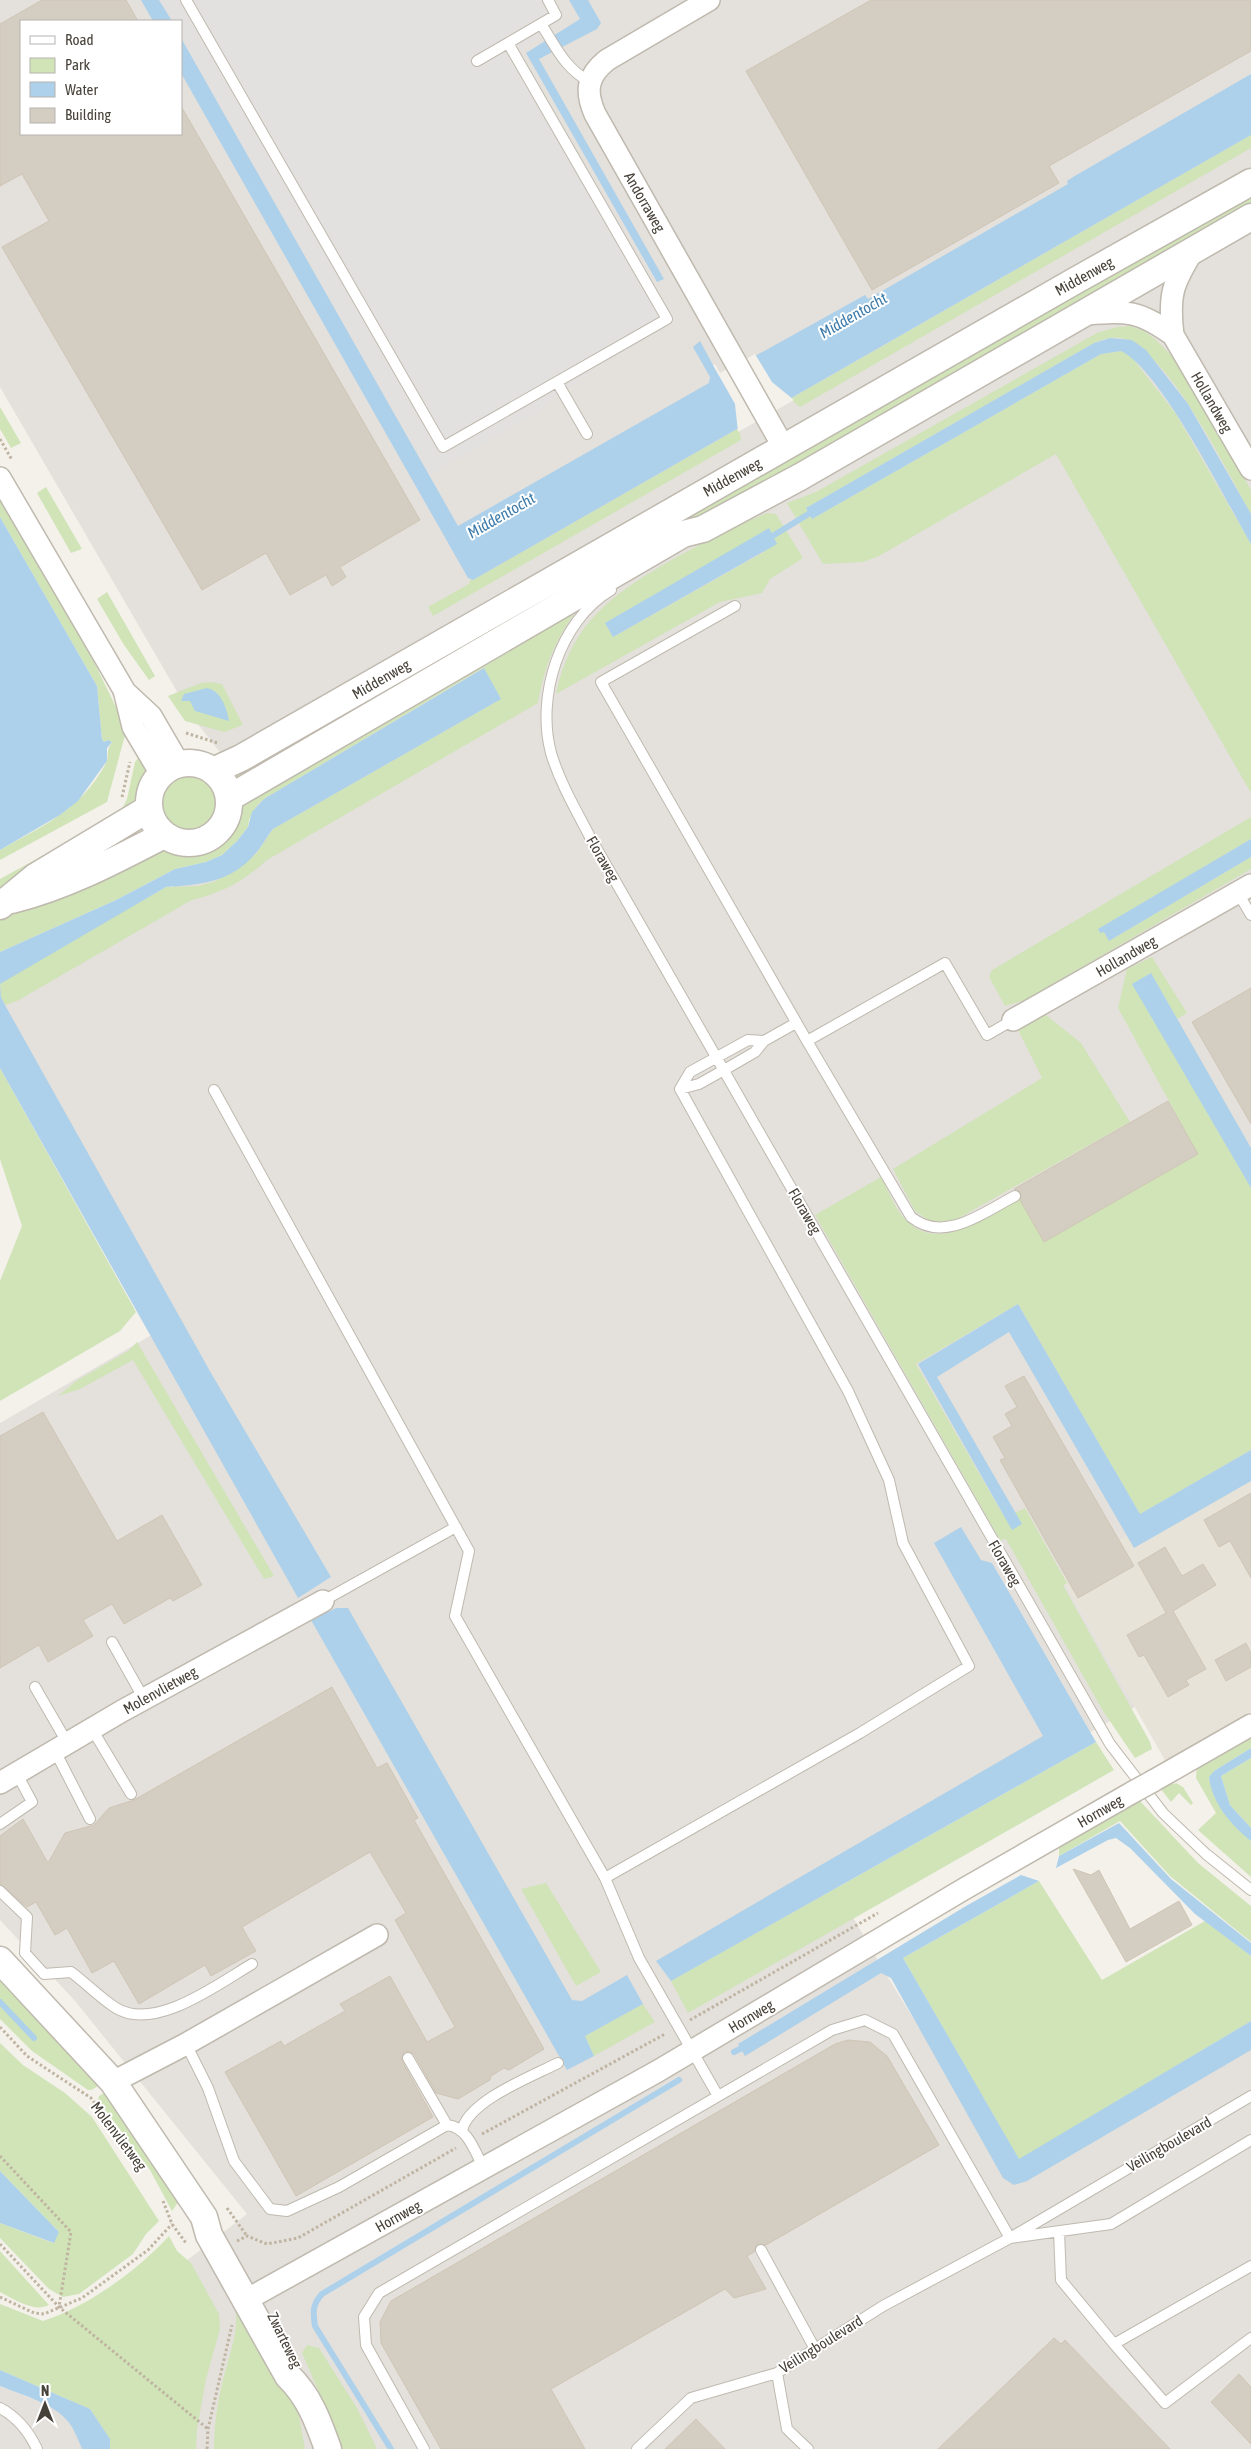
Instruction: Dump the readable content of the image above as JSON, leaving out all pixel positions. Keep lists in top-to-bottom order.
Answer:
{
  "streets": {
    "street": [
      "Andorraweg",
      "Middenweg",
      "Hollandweg",
      "Molenvlietweg",
      "Hornweg",
      "Zwarteweg"
    ],
    "lane": ["Floraweg", "Veilingboulevard"]
  },
  "crossings": [
    ["Andorraweg", "Middenweg"],
    ["Middenweg", "Hollandweg"],
    ["Molenvlietweg", "Hornweg"],
    ["Molenvlietweg", "Zwarteweg"],
    ["Hornweg", "Zwarteweg"]
  ],
  "water": ["Middentocht"],
  "legend": [
    "Road",
    "Park",
    "Water",
    "Building"
  ],
  "north": "top"
}
